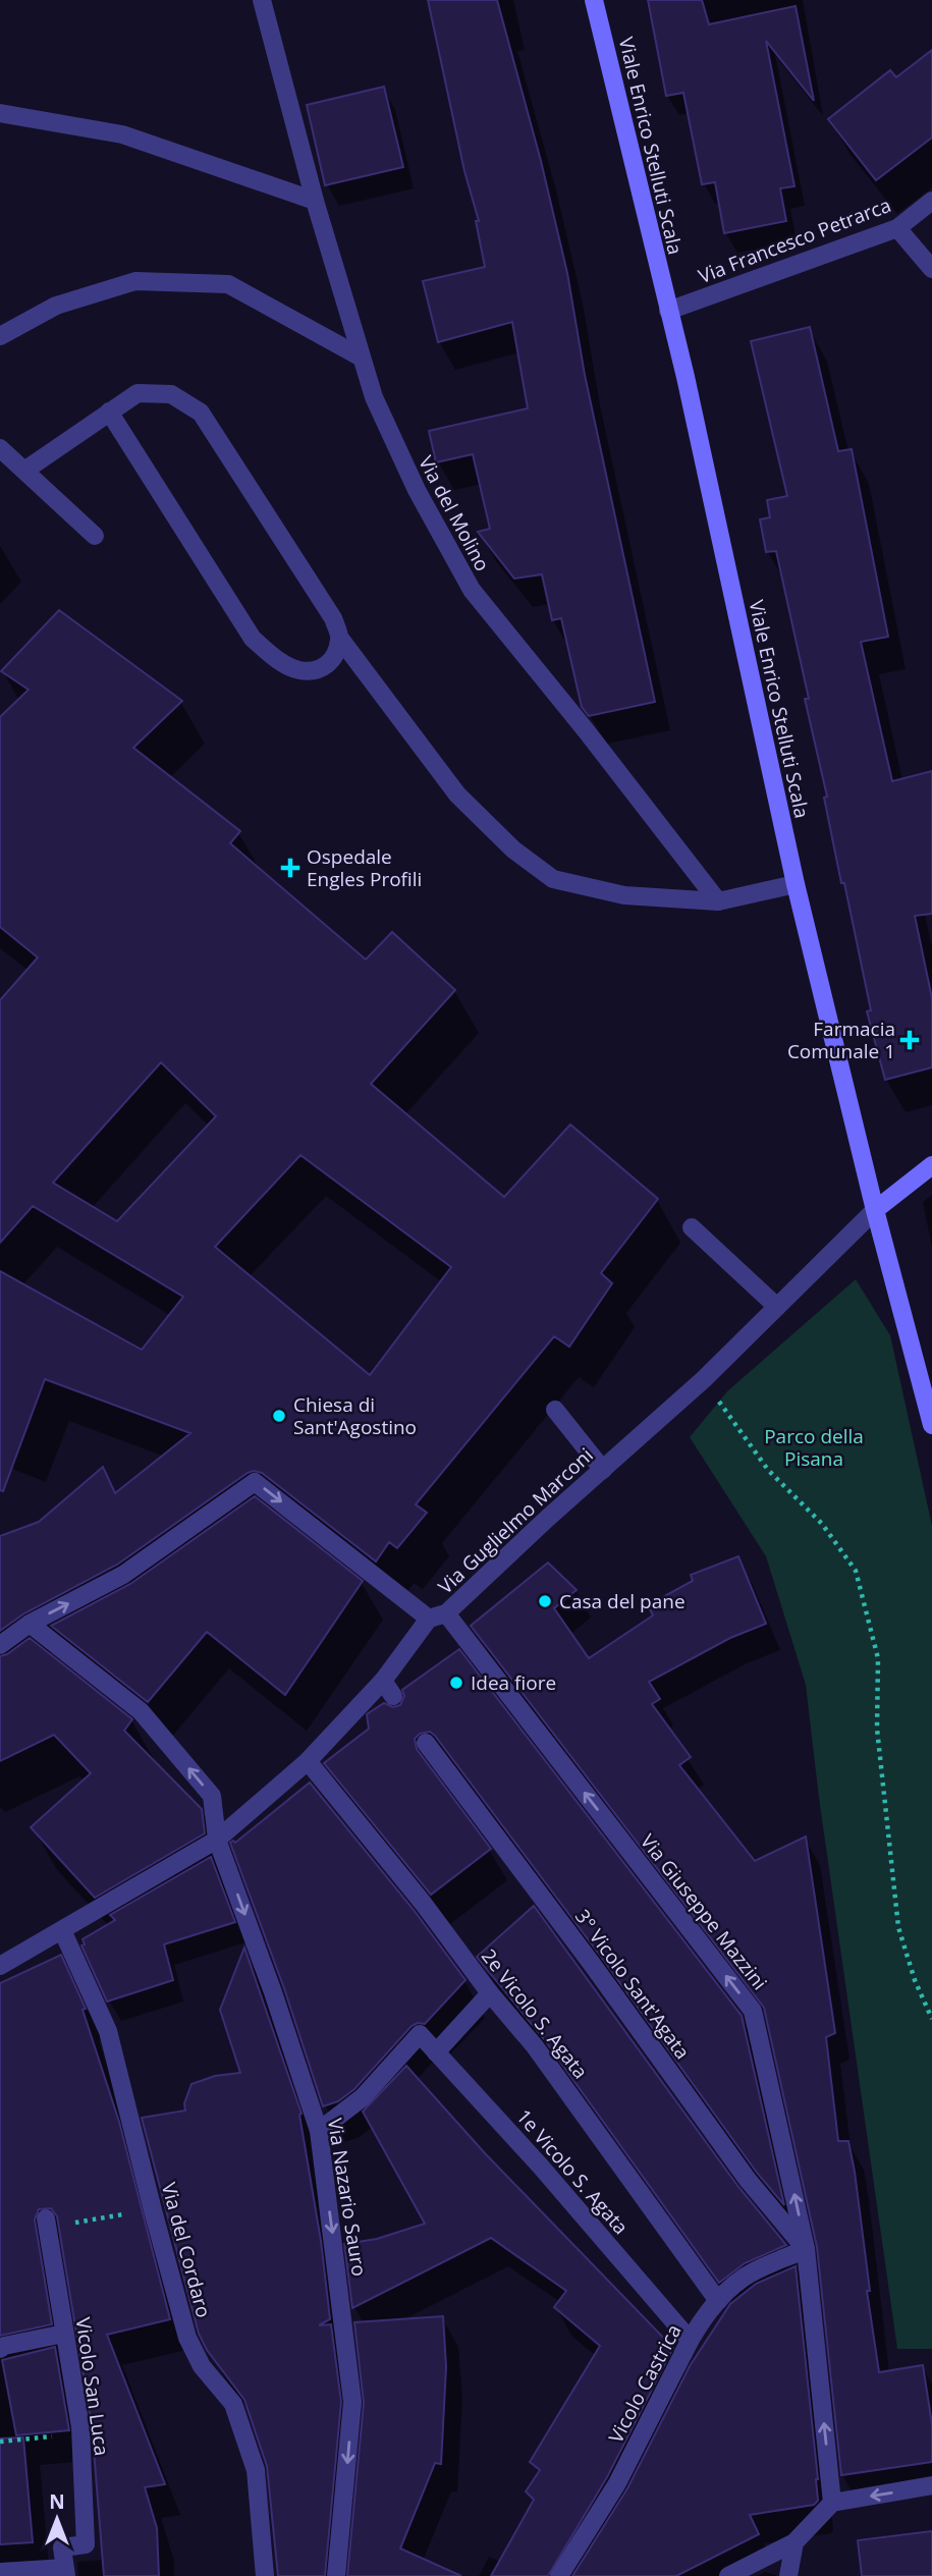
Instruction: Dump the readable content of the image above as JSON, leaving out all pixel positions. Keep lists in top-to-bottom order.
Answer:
{
  "streets": {
    "street": [
      "Viale Enrico Stelluti Scala",
      "Via Francesco Petrarca",
      "Via del Molino",
      "Via Guglielmo Marconi",
      "Via Giuseppe Mazzini",
      "3° Vicolo Sant'Agata",
      "2e Vicolo S. Agata",
      "1e Vicolo S. Agata",
      "Via Nazario Sauro",
      "Via del Cordaro",
      "Vicolo Castrica",
      "Vicolo San Luca"
    ]
  },
  "crossings": [
    ["Viale Enrico Stelluti Scala", "Via Francesco Petrarca"],
    ["Viale Enrico Stelluti Scala", "Via Guglielmo Marconi"],
    ["Via Guglielmo Marconi", "Via Giuseppe Mazzini"],
    ["Via Guglielmo Marconi", "2e Vicolo S. Agata"],
    ["Via Guglielmo Marconi", "Via Nazario Sauro"],
    ["Via Guglielmo Marconi", "Via del Cordaro"],
    ["Via Giuseppe Mazzini", "3° Vicolo Sant'Agata"],
    ["Via Giuseppe Mazzini", "Via Nazario Sauro"],
    ["Via Giuseppe Mazzini", "Vicolo Castrica"],
    ["3° Vicolo Sant'Agata", "Vicolo Castrica"],
    ["2e Vicolo S. Agata", "Vicolo Castrica"],
    ["1e Vicolo S. Agata", "Via Nazario Sauro"],
    ["1e Vicolo S. Agata", "Vicolo Castrica"]
  ],
  "parks": ["Parco della Pisana"],
  "places": {
    "health": ["Ospedale Engles Profili", "Farmacia Comunale 1"],
    "other": ["Chiesa di Sant'Agostino", "Casa del pane", "Idea fiore"]
  },
  "north": "top"
}
